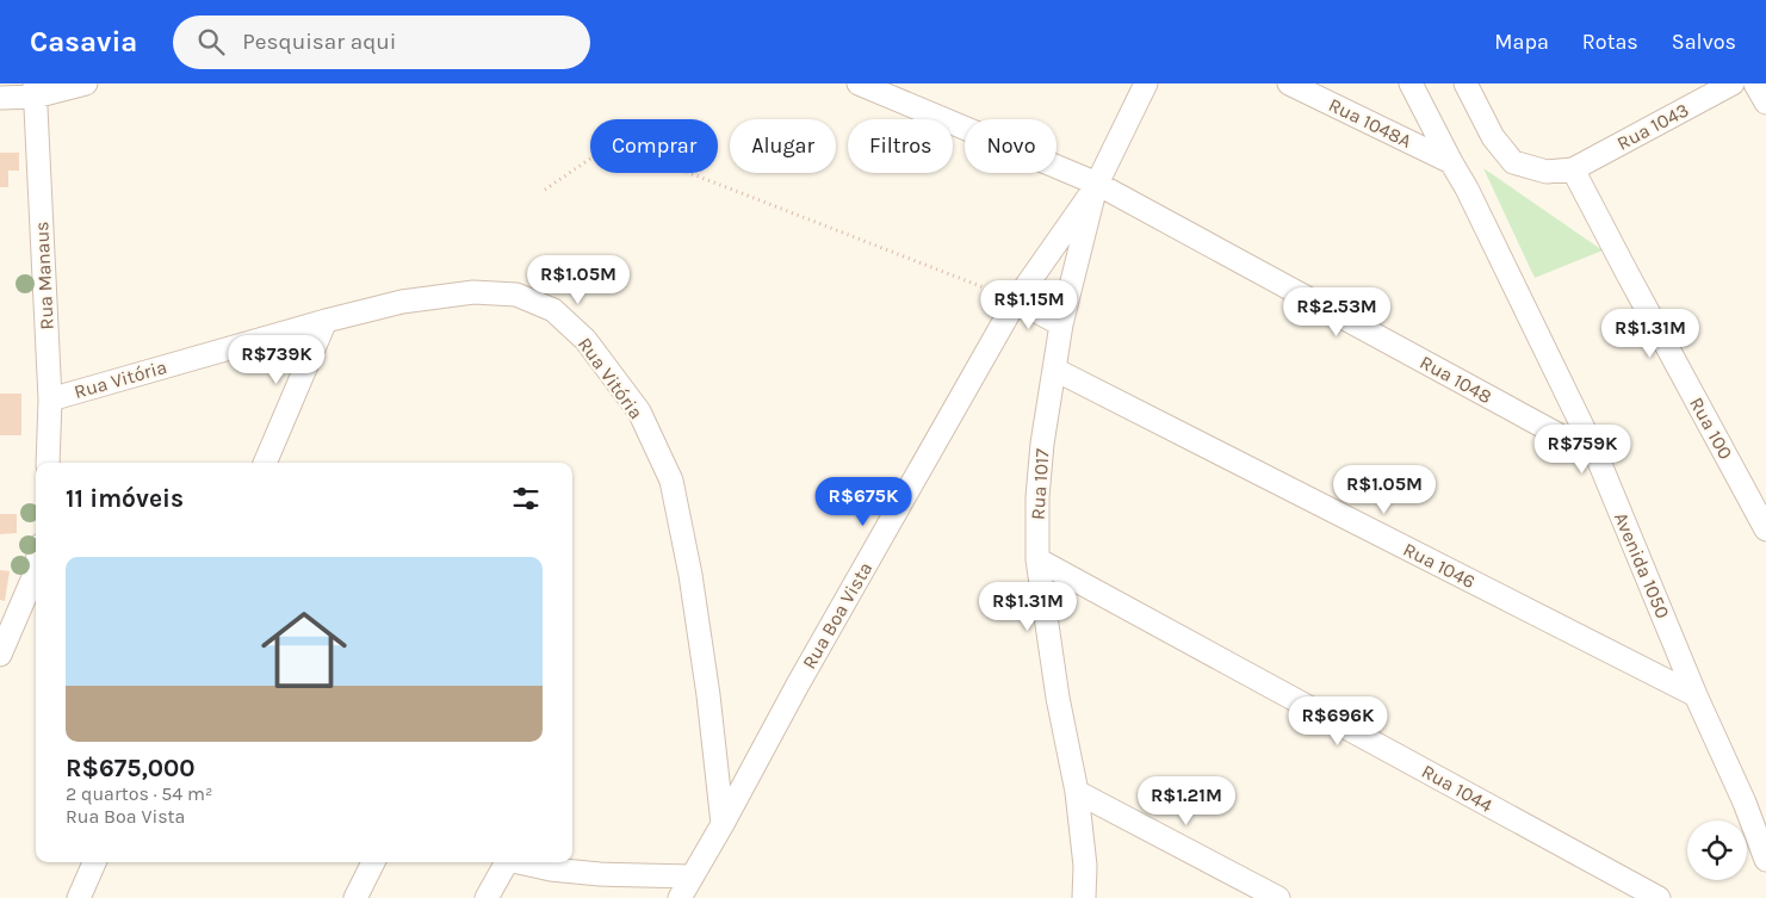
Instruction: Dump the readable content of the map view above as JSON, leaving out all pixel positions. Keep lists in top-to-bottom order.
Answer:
{
  "streets": {
    "street": [
      "Rua 1048A",
      "Rua 1043",
      "Rua Manaus",
      "Rua Vitória",
      "Rua 1048",
      "Rua 100",
      "Rua 1017",
      "Rua 1046",
      "Avenida 1050",
      "Rua Boa Vista",
      "Rua 1044"
    ]
  },
  "crossings": [
    ["Rua 1048A", "Avenida 1050"],
    ["Rua 1043", "Rua 100"],
    ["Rua Manaus", "Rua Vitória"],
    ["Rua Vitória", "Rua Boa Vista"],
    ["Rua 1048", "Rua 1017"],
    ["Rua 1048", "Avenida 1050"],
    ["Rua 1048", "Rua Boa Vista"],
    ["Rua 1017", "Rua 1046"],
    ["Rua 1017", "Rua Boa Vista"],
    ["Rua 1017", "Rua 1044"],
    ["Rua 1046", "Avenida 1050"]
  ],
  "page": {
    "header": "Casavia",
    "search": "Pesquisar aqui",
    "nav": ["Mapa", "Rotas", "Salvos"],
    "chip": [
      "Comprar",
      "Alugar",
      "Filtros",
      "Novo"
    ],
    "price": [
      "R$1.05M",
      "R$1.15M",
      "R$2.53M",
      "R$1.31M",
      "R$739K",
      "R$759K",
      "R$1.05M",
      "R$675K",
      "R$1.31M",
      "R$696K",
      "R$1.21M"
    ],
    "heading": "11 imóveis",
    "list": [
      {
        "name": "R$675,000",
        "note": "2 quartos · 54 m² · Rua Boa Vista"
      }
    ]
  }
}
